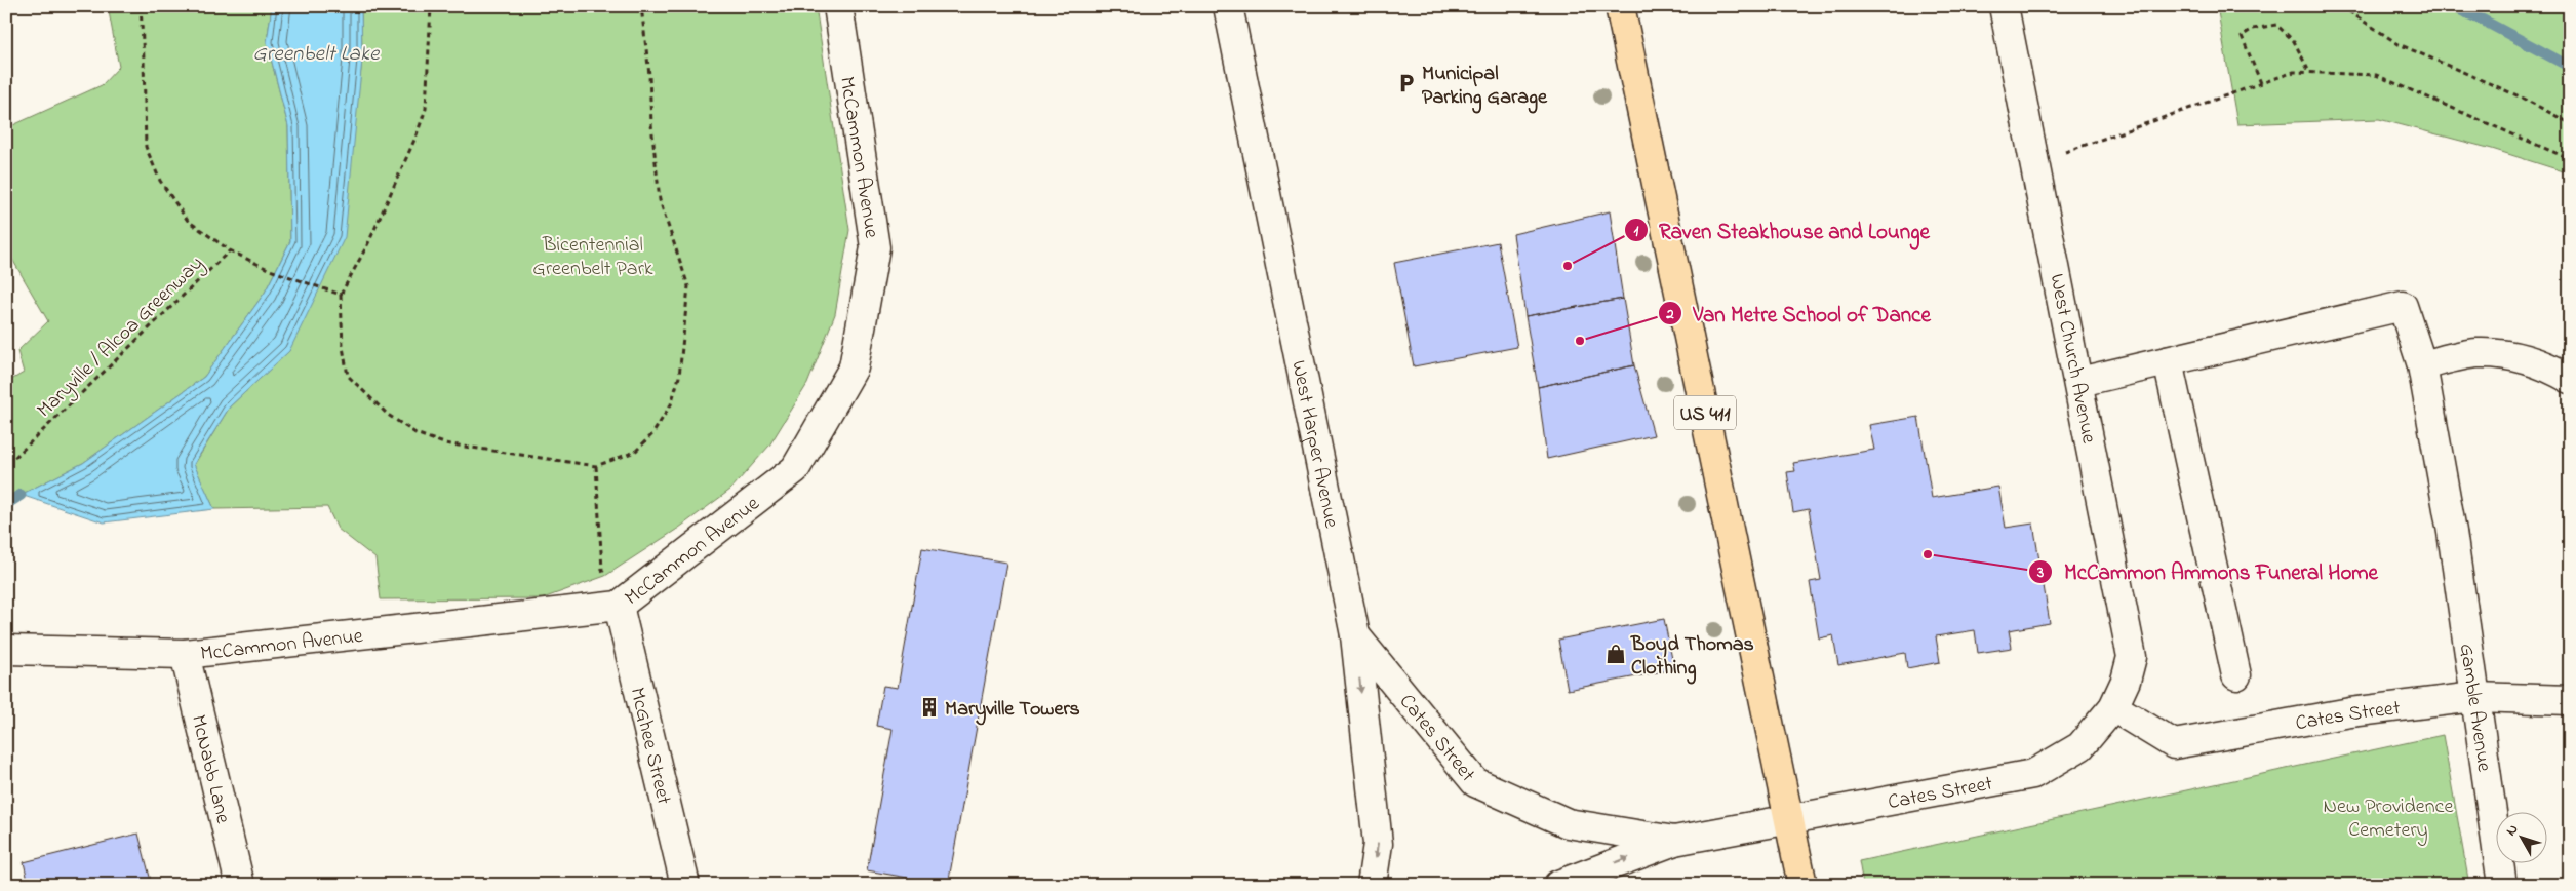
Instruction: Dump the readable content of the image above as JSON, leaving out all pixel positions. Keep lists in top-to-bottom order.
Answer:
{
  "streets": {
    "main road": ["US 411"],
    "street": [
      "McCammon Avenue",
      "West Church Avenue",
      "West Harper Avenue",
      "Gamble Avenue",
      "Cates Street",
      "McGhee Street",
      "McNabb Lane"
    ],
    "path": ["Maryville / Alcoa Greenway"]
  },
  "crossings": [
    ["McCammon Avenue", "McGhee Street"],
    ["McCammon Avenue", "McNabb Lane"],
    ["West Church Avenue", "Cates Street"],
    ["US 411", "Cates Street"],
    ["West Harper Avenue", "Cates Street"],
    ["Gamble Avenue", "Cates Street"]
  ],
  "water": ["Greenbelt Lake"],
  "parks": ["Bicentennial Greenbelt Park", "New Providence Cemetery"],
  "places": {
    "parking": ["Municipal Parking Garage"],
    "other": ["Raven Steakhouse and Lounge", "Van Metre School of Dance", "McCammon Ammons Funeral Home"],
    "shop": ["Boyd Thomas Clothing"],
    "building": ["Maryville Towers"]
  },
  "north": "top left"
}
